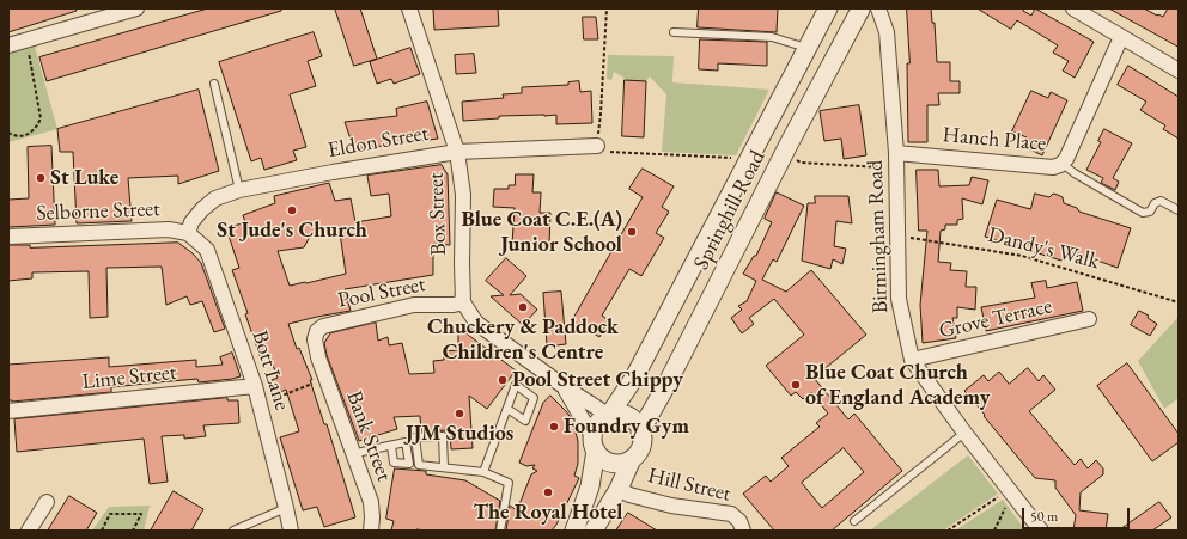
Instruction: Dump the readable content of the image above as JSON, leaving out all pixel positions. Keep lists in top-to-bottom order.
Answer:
{
  "streets": {
    "street": [
      "Hanch Place",
      "Eldon Street",
      "Springhill Road",
      "Selborne Street",
      "Box Street",
      "Birmingham Road",
      "Pool Street",
      "Grove Terrace",
      "Bott Lane",
      "Lime Street",
      "Bank Street",
      "Hill Street"
    ],
    "path": ["Dandy's Walk"]
  },
  "crossings": [
    ["Hanch Place", "Birmingham Road"],
    ["Eldon Street", "Selborne Street"],
    ["Eldon Street", "Box Street"],
    ["Eldon Street", "Bott Lane"],
    ["Springhill Road", "Birmingham Road"],
    ["Selborne Street", "Bott Lane"],
    ["Box Street", "Pool Street"],
    ["Birmingham Road", "Dandy's Walk"],
    ["Birmingham Road", "Grove Terrace"],
    ["Pool Street", "Bank Street"],
    ["Bott Lane", "Lime Street"]
  ],
  "places": [
    "St Luke",
    "St Jude's Church",
    "Blue Coat C.E.(A) Junior School",
    "Chuckery & Paddock Children's Centre",
    "Pool Street Chippy",
    "Blue Coat Church of England Academy",
    "JJM Studios",
    "Foundry Gym",
    "The Royal Hotel"
  ],
  "scale_bar": "50 m"
}
